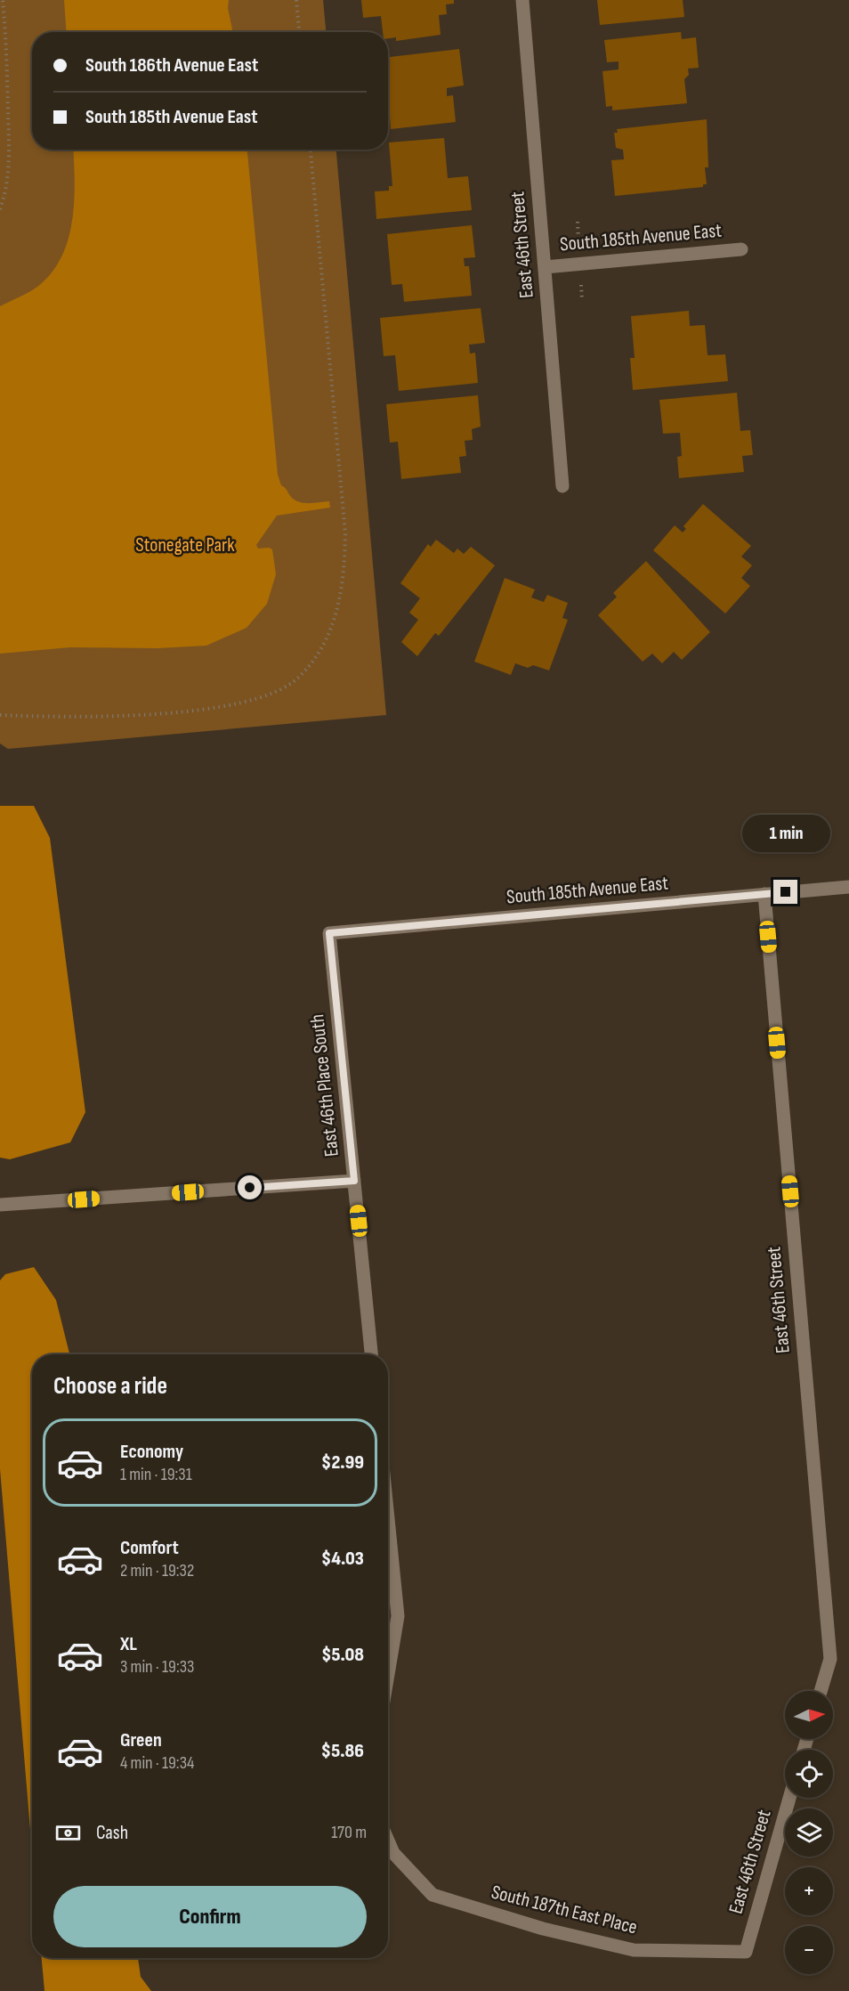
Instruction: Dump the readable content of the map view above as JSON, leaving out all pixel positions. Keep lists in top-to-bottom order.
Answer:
{
  "streets": {
    "street": [
      "South 185th Avenue East",
      "East 46th Street",
      "East 46th Place South",
      "South 187th East Place"
    ]
  },
  "crossings": [
    ["South 185th Avenue East", "East 46th Street"],
    ["South 185th Avenue East", "East 46th Place South"],
    ["East 46th Street", "South 187th East Place"]
  ],
  "parks": ["Stonegate Park"],
  "north": "right",
  "page": {
    "banner": ["South 186th Avenue East", "South 185th Avenue East"],
    "bubble": "1 min",
    "heading": "Choose a ride",
    "list": [
      {
        "name": "Economy",
        "note": "1 min · 19:31",
        "value": "$2.99"
      },
      {
        "name": "Comfort",
        "note": "2 min · 19:32",
        "value": "$4.03"
      },
      {
        "name": "XL",
        "note": "3 min · 19:33",
        "value": "$5.08"
      },
      {
        "name": "Green",
        "note": "4 min · 19:34",
        "value": "$5.86"
      }
    ],
    "map_buttons": ["+", "−"],
    "pay": ["Cash", "170 m"],
    "buttons": "Confirm"
  }
}
